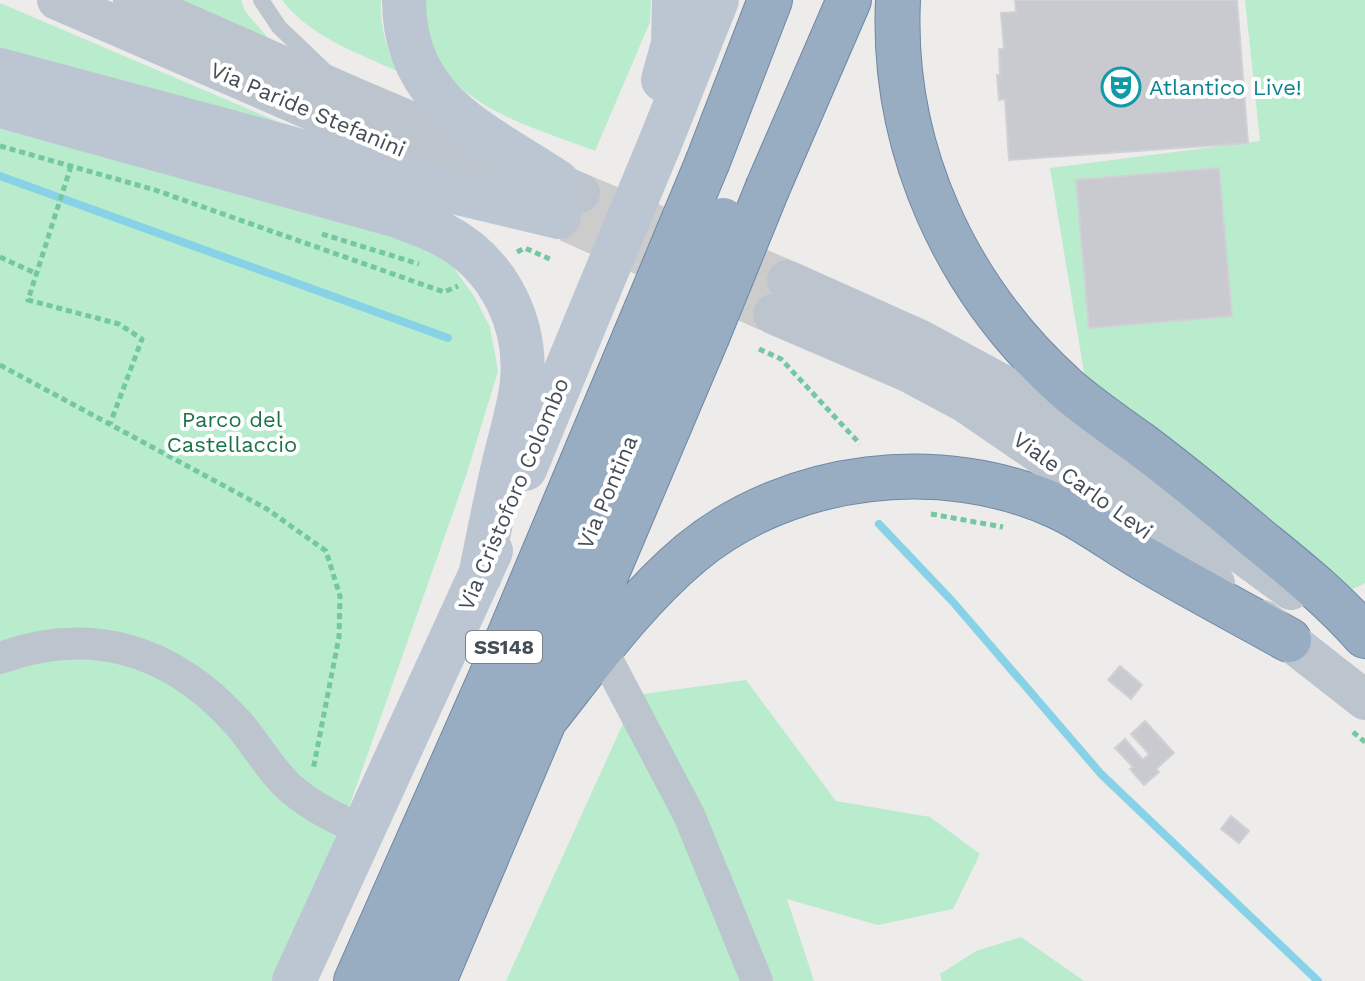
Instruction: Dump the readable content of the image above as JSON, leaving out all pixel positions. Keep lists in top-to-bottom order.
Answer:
{
  "streets": {
    "highway": ["Via Pontina", "SS148"],
    "main road": ["Via Cristoforo Colombo"],
    "street": ["Via Paride Stefanini", "Viale Carlo Levi"]
  },
  "crossings": [
    ["Via Pontina", "SS148"]
  ],
  "parks": ["Parco del Castellaccio"],
  "places": {
    "theatre": ["Atlantico Live!"]
  }
}
